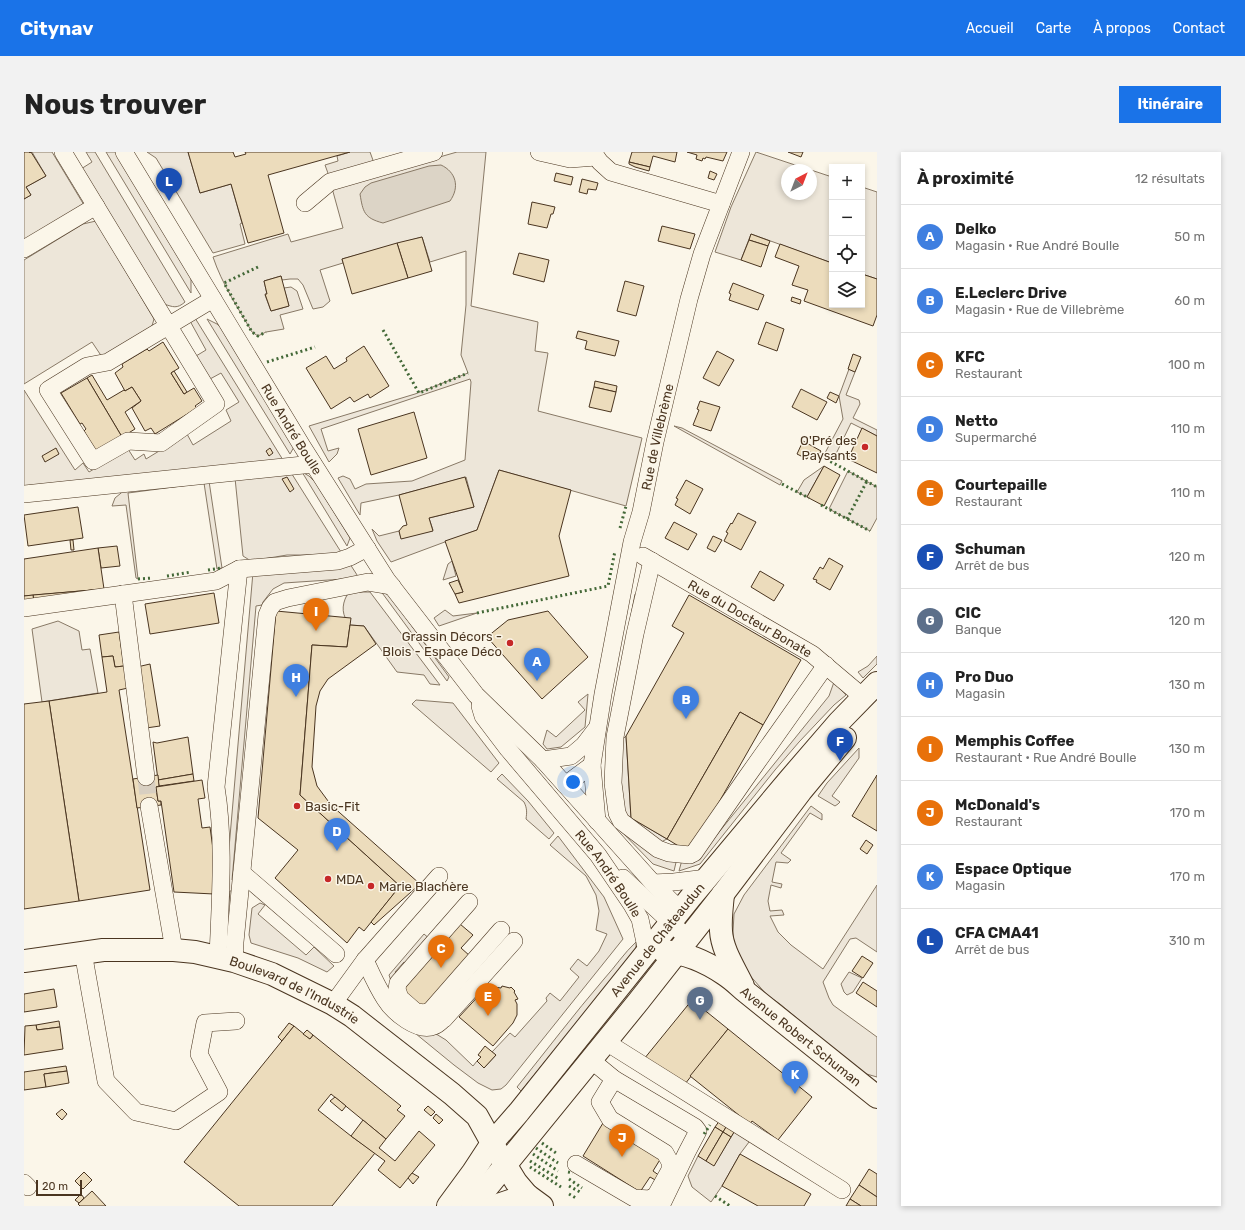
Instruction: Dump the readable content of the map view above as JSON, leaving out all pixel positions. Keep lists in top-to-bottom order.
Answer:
{
  "streets": {
    "main road": ["Avenue de Châteaudun", "Boulevard de l'Industrie", "Avenue Robert Schuman"],
    "street": ["Rue André Boulle", "Rue de Villebrème", "Rue du Docteur Bonate"]
  },
  "crossings": [
    ["Rue André Boulle", "Rue de Villebrème"],
    ["Rue André Boulle", "Avenue de Châteaudun"],
    ["Rue André Boulle", "Avenue Robert Schuman"],
    ["Rue de Villebrème", "Rue du Docteur Bonate"],
    ["Rue du Docteur Bonate", "Avenue de Châteaudun"],
    ["Avenue de Châteaudun", "Boulevard de l'Industrie"],
    ["Avenue de Châteaudun", "Avenue Robert Schuman"]
  ],
  "places": [
    "O'Pré des Paysants",
    "Grassin Décors - Blois - Espace Déco",
    "Basic-Fit",
    "MDA",
    "Marie Blachère"
  ],
  "scale_bar": "20 m",
  "north": "top right",
  "page": {
    "header": "Citynav",
    "nav": [
      "Accueil",
      "Carte",
      "À propos",
      "Contact"
    ],
    "buttons": "Itinéraire",
    "title": "Nous trouver",
    "heading": ["À proximité", "12 résultats"],
    "map_buttons": ["+", "−"],
    "pins": [
      "L",
      "I",
      "A",
      "H",
      "B",
      "F",
      "D",
      "C",
      "E",
      "G",
      "K",
      "J"
    ],
    "list": [
      {
        "mark": "A",
        "name": "Delko",
        "note": "Magasin · Rue André Boulle",
        "value": "50 m"
      },
      {
        "mark": "B",
        "name": "E.Leclerc Drive",
        "note": "Magasin · Rue de Villebrème",
        "value": "60 m"
      },
      {
        "mark": "C",
        "name": "KFC",
        "note": "Restaurant",
        "value": "100 m"
      },
      {
        "mark": "D",
        "name": "Netto",
        "note": "Supermarché",
        "value": "110 m"
      },
      {
        "mark": "E",
        "name": "Courtepaille",
        "note": "Restaurant",
        "value": "110 m"
      },
      {
        "mark": "F",
        "name": "Schuman",
        "note": "Arrêt de bus",
        "value": "120 m"
      },
      {
        "mark": "G",
        "name": "CIC",
        "note": "Banque",
        "value": "120 m"
      },
      {
        "mark": "H",
        "name": "Pro Duo",
        "note": "Magasin",
        "value": "130 m"
      },
      {
        "mark": "I",
        "name": "Memphis Coffee",
        "note": "Restaurant · Rue André Boulle",
        "value": "130 m"
      },
      {
        "mark": "J",
        "name": "McDonald's",
        "note": "Restaurant",
        "value": "170 m"
      },
      {
        "mark": "K",
        "name": "Espace Optique",
        "note": "Magasin",
        "value": "170 m"
      },
      {
        "mark": "L",
        "name": "CFA CMA41",
        "note": "Arrêt de bus",
        "value": "310 m"
      }
    ],
    "scale": "20 m"
  }
}
